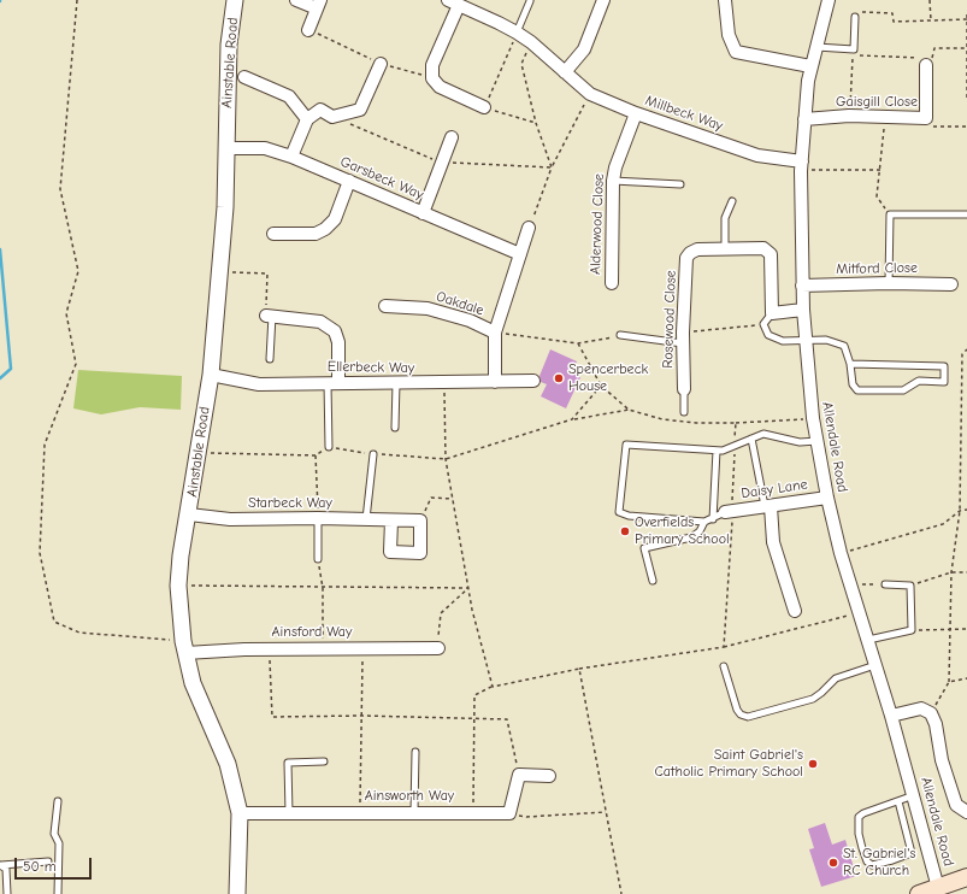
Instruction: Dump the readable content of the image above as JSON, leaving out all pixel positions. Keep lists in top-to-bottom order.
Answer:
{
  "streets": {
    "street": [
      "Ainstable Road",
      "Gaisgill Close",
      "Millbeck Way",
      "Garsbeck Way",
      "Alderwood Close",
      "Mitford Close",
      "Oakdale",
      "Rosewood Close",
      "Ellerbeck Way",
      "Allendale Road",
      "Daisy Lane",
      "Starbeck Way",
      "Ainsford Way",
      "Ainsworth Way"
    ]
  },
  "crossings": [
    ["Ainstable Road", "Garsbeck Way"],
    ["Ainstable Road", "Ellerbeck Way"],
    ["Ainstable Road", "Starbeck Way"],
    ["Ainstable Road", "Ainsford Way"],
    ["Ainstable Road", "Ainsworth Way"],
    ["Gaisgill Close", "Allendale Road"],
    ["Millbeck Way", "Alderwood Close"],
    ["Millbeck Way", "Allendale Road"],
    ["Mitford Close", "Allendale Road"],
    ["Allendale Road", "Daisy Lane"]
  ],
  "places": [
    "Spencerbeck House",
    "Overfields Primary School",
    "Saint Gabriel's Catholic Primary School",
    "St. Gabriel's RC Church"
  ],
  "scale_bar": "50 m"
}
